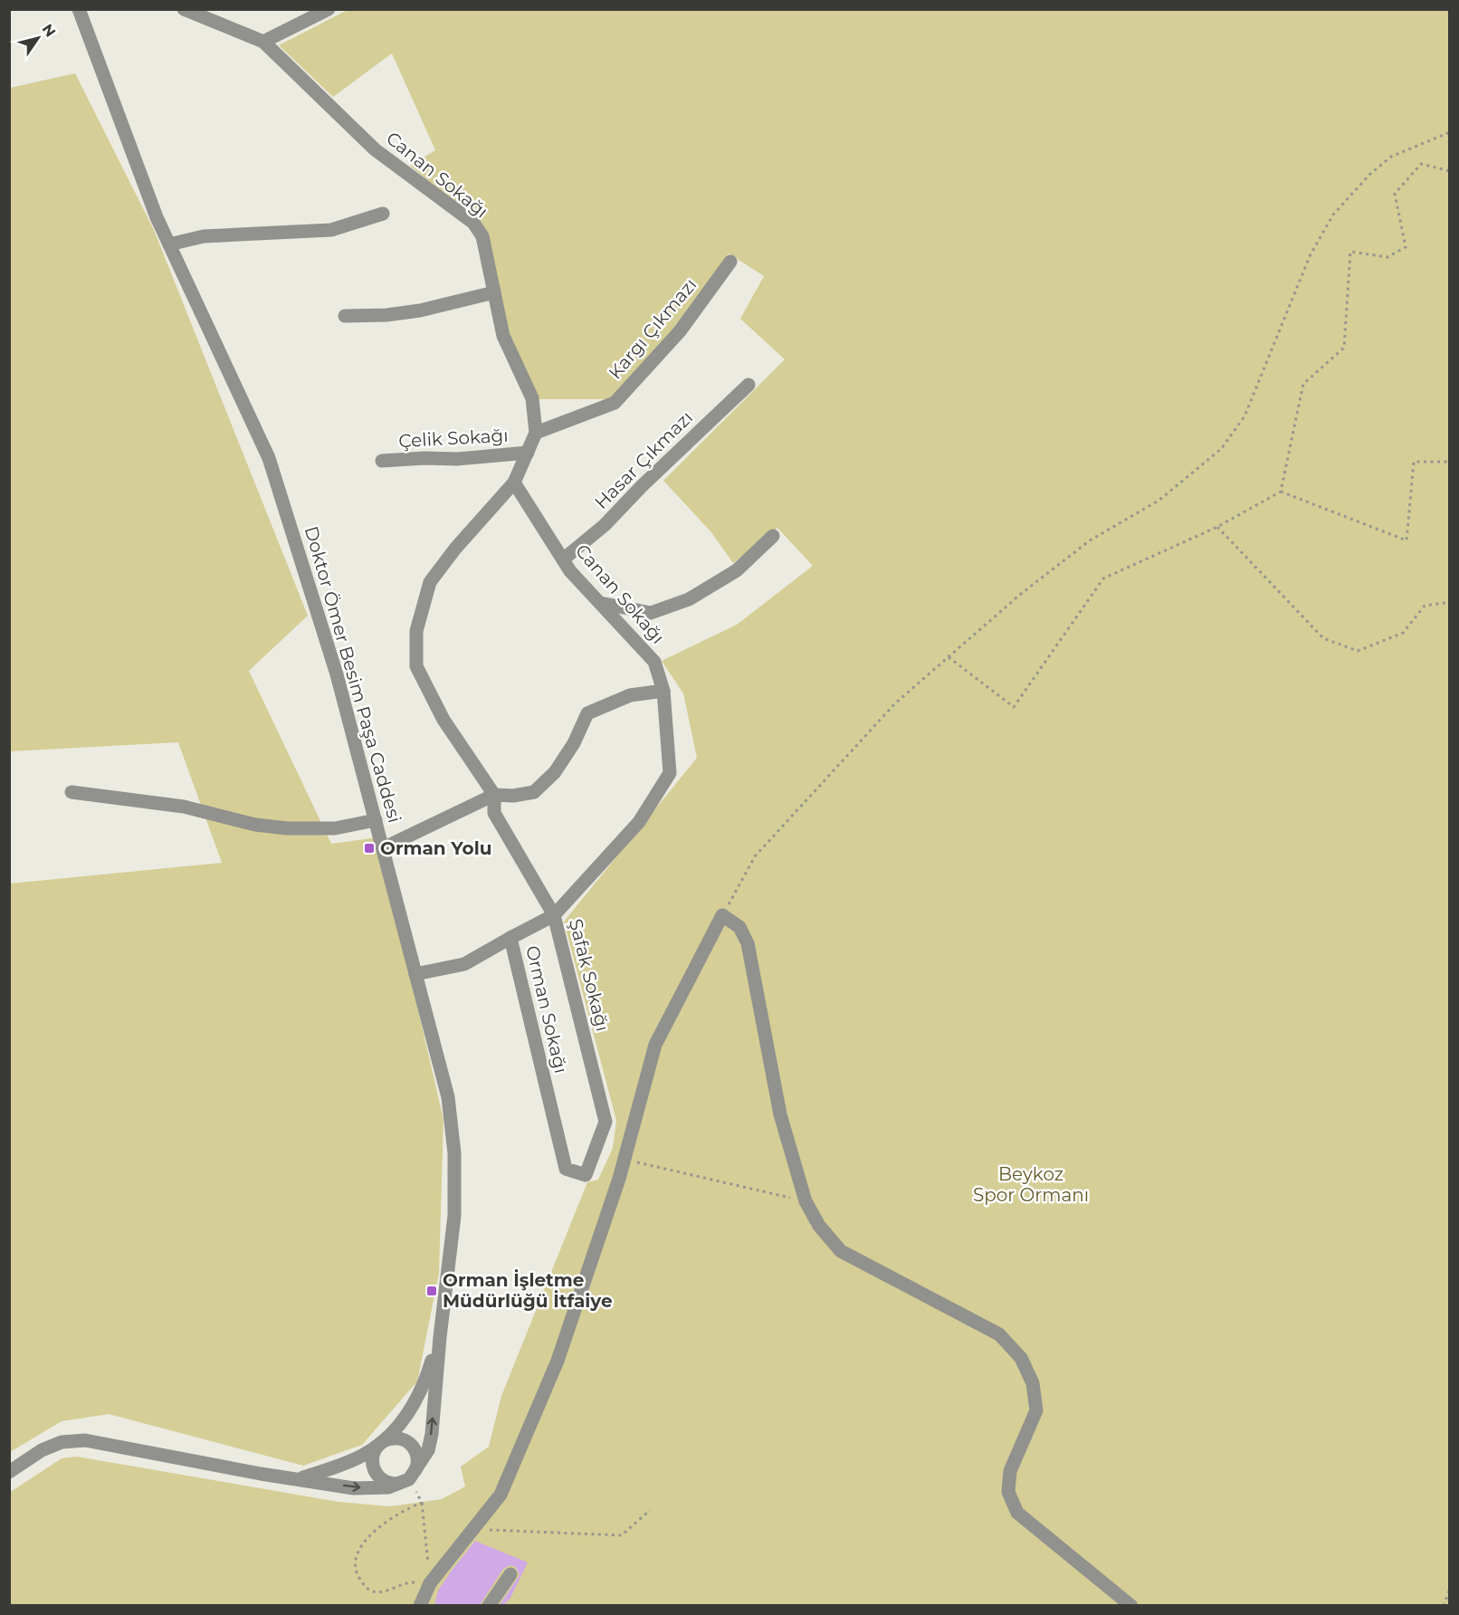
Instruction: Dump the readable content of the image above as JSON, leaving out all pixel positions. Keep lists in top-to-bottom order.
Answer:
{
  "streets": {
    "street": [
      "Canan Sokağı",
      "Kargı Çıkmazı",
      "Çelik Sokağı",
      "Hasar Çıkmazı",
      "Doktor Ömer Besim Paşa Caddesi",
      "Şafak Sokağı",
      "Orman Sokağı"
    ]
  },
  "crossings": [
    ["Canan Sokağı", "Kargı Çıkmazı"],
    ["Canan Sokağı", "Çelik Sokağı"],
    ["Canan Sokağı", "Hasar Çıkmazı"],
    ["Canan Sokağı", "Şafak Sokağı"],
    ["Doktor Ömer Besim Paşa Caddesi", "Orman Sokağı"],
    ["Şafak Sokağı", "Orman Sokağı"]
  ],
  "parks": ["Beykoz Spor Ormanı"],
  "places": {
    "transit": ["Orman Yolu", "Orman İşletme Müdürlüğü İtfaiye"]
  },
  "north": "top right"
}
